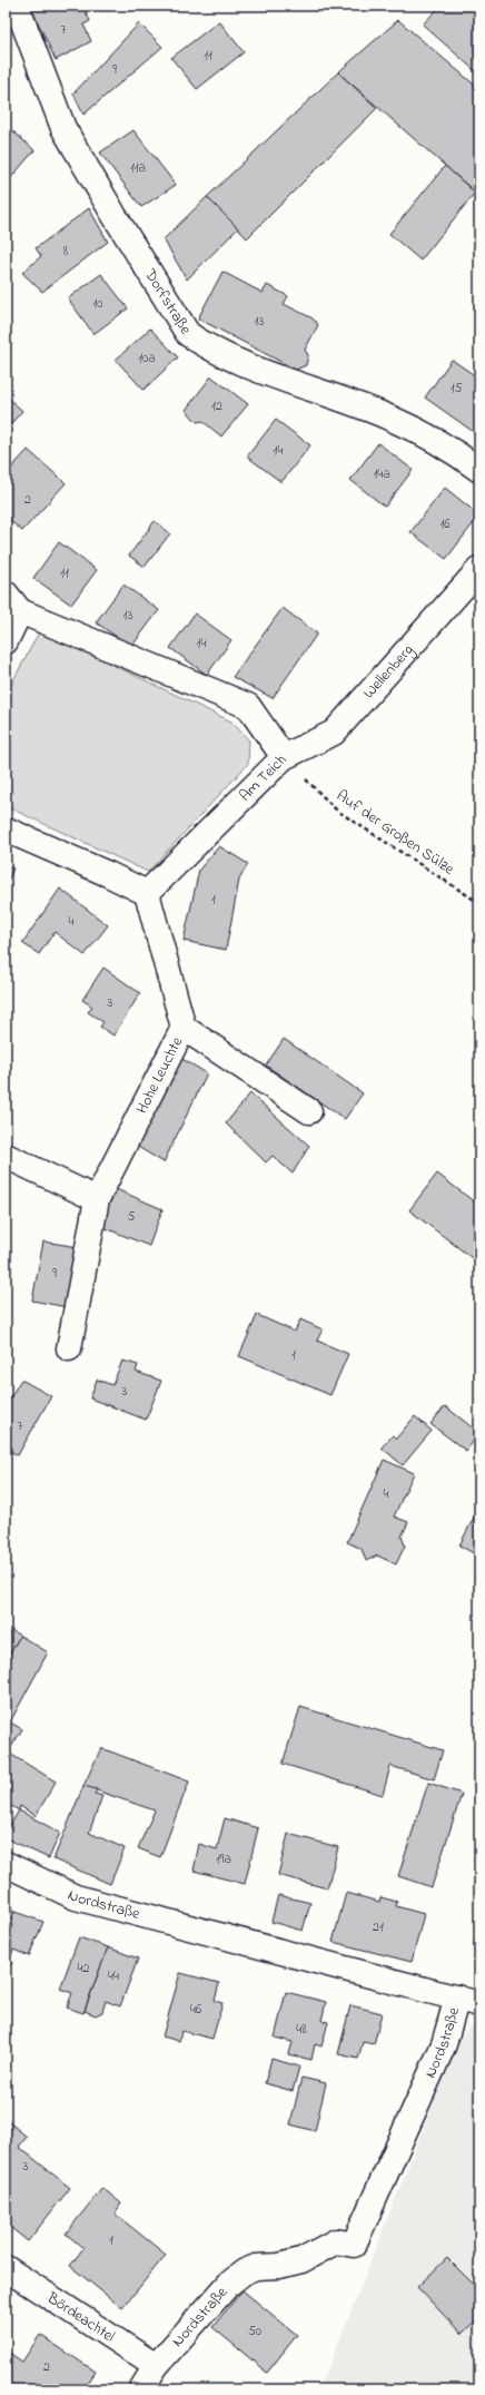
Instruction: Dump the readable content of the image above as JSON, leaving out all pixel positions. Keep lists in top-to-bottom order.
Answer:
{
  "streets": {
    "street": [
      "Dorfstraße",
      "Wellenberg",
      "Am Teich",
      "Hohe Leuchte",
      "Nordstraße",
      "Bördeachtel"
    ],
    "path": ["Auf der Großen Sülze"]
  },
  "crossings": [
    ["Wellenberg", "Am Teich"],
    ["Wellenberg", "Auf der Großen Sülze"],
    ["Am Teich", "Auf der Großen Sülze"],
    ["Am Teich", "Hohe Leuchte"],
    ["Nordstraße", "Bördeachtel"]
  ],
  "house_numbers": [
    "7",
    "11",
    "9",
    "11a",
    "8",
    "10",
    "13",
    "10a",
    "15",
    "12",
    "14",
    "14a",
    "2",
    "16",
    "11",
    "13",
    "14",
    "1",
    "4",
    "3",
    "5",
    "9",
    "1",
    "3",
    "7",
    "4",
    "19a",
    "21",
    "42",
    "44",
    "46",
    "48",
    "3",
    "1",
    "50",
    "2"
  ]
}
